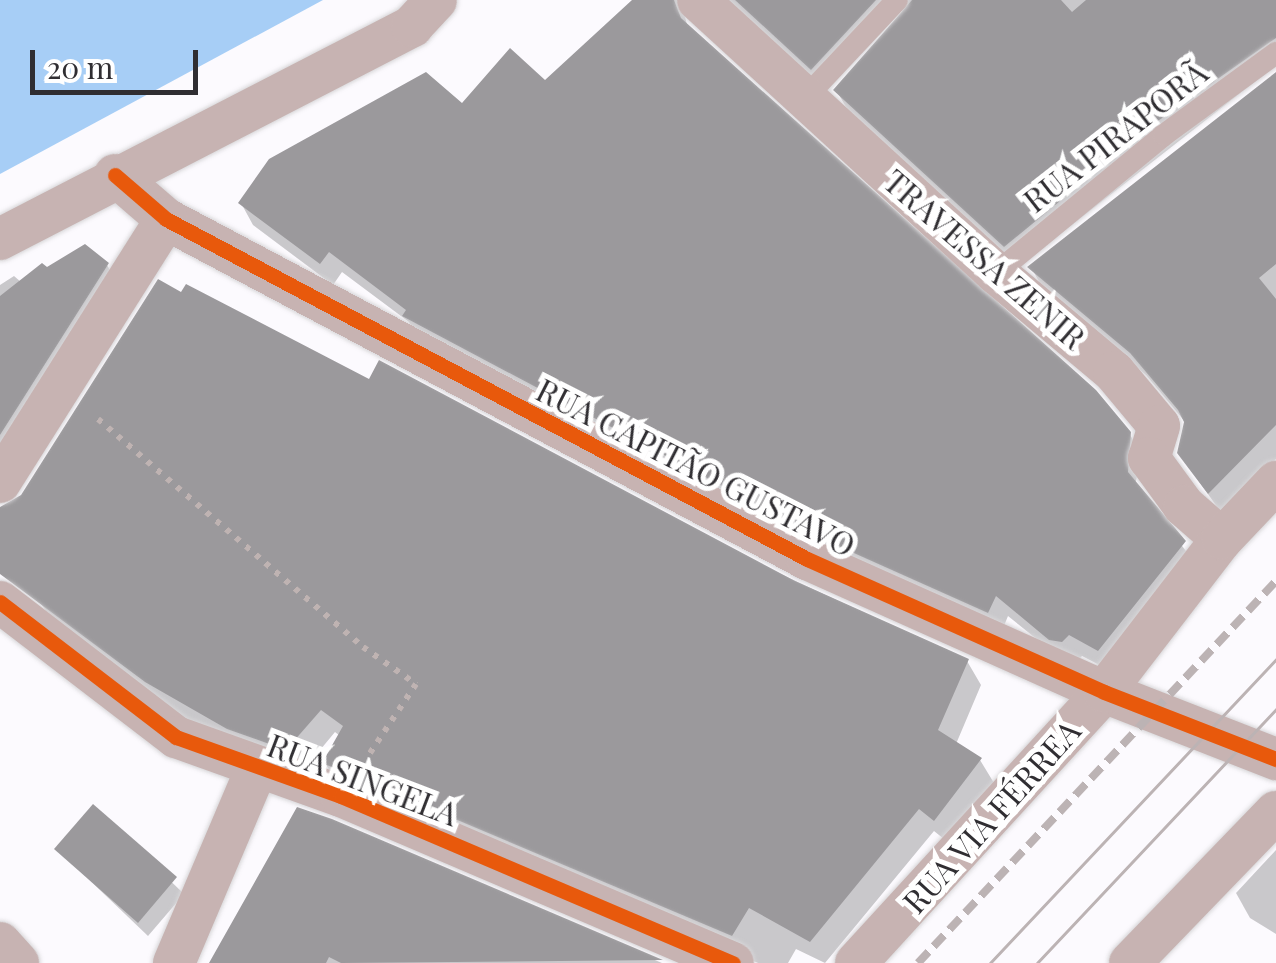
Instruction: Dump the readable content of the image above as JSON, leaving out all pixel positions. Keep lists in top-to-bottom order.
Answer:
{
  "streets": {
    "street": [
      "TRAVESSA ZENIR",
      "RUA CAPITÃO GUSTAVO",
      "RUA SINGELA",
      "RUA VIA FÉRREA"
    ],
    "lane": ["RUA PIRAPORÃ"]
  },
  "crossings": [
    ["RUA PIRAPORÃ", "TRAVESSA ZENIR"],
    ["TRAVESSA ZENIR", "RUA VIA FÉRREA"],
    ["RUA CAPITÃO GUSTAVO", "RUA VIA FÉRREA"]
  ],
  "scale_bar": "20 m"
}
